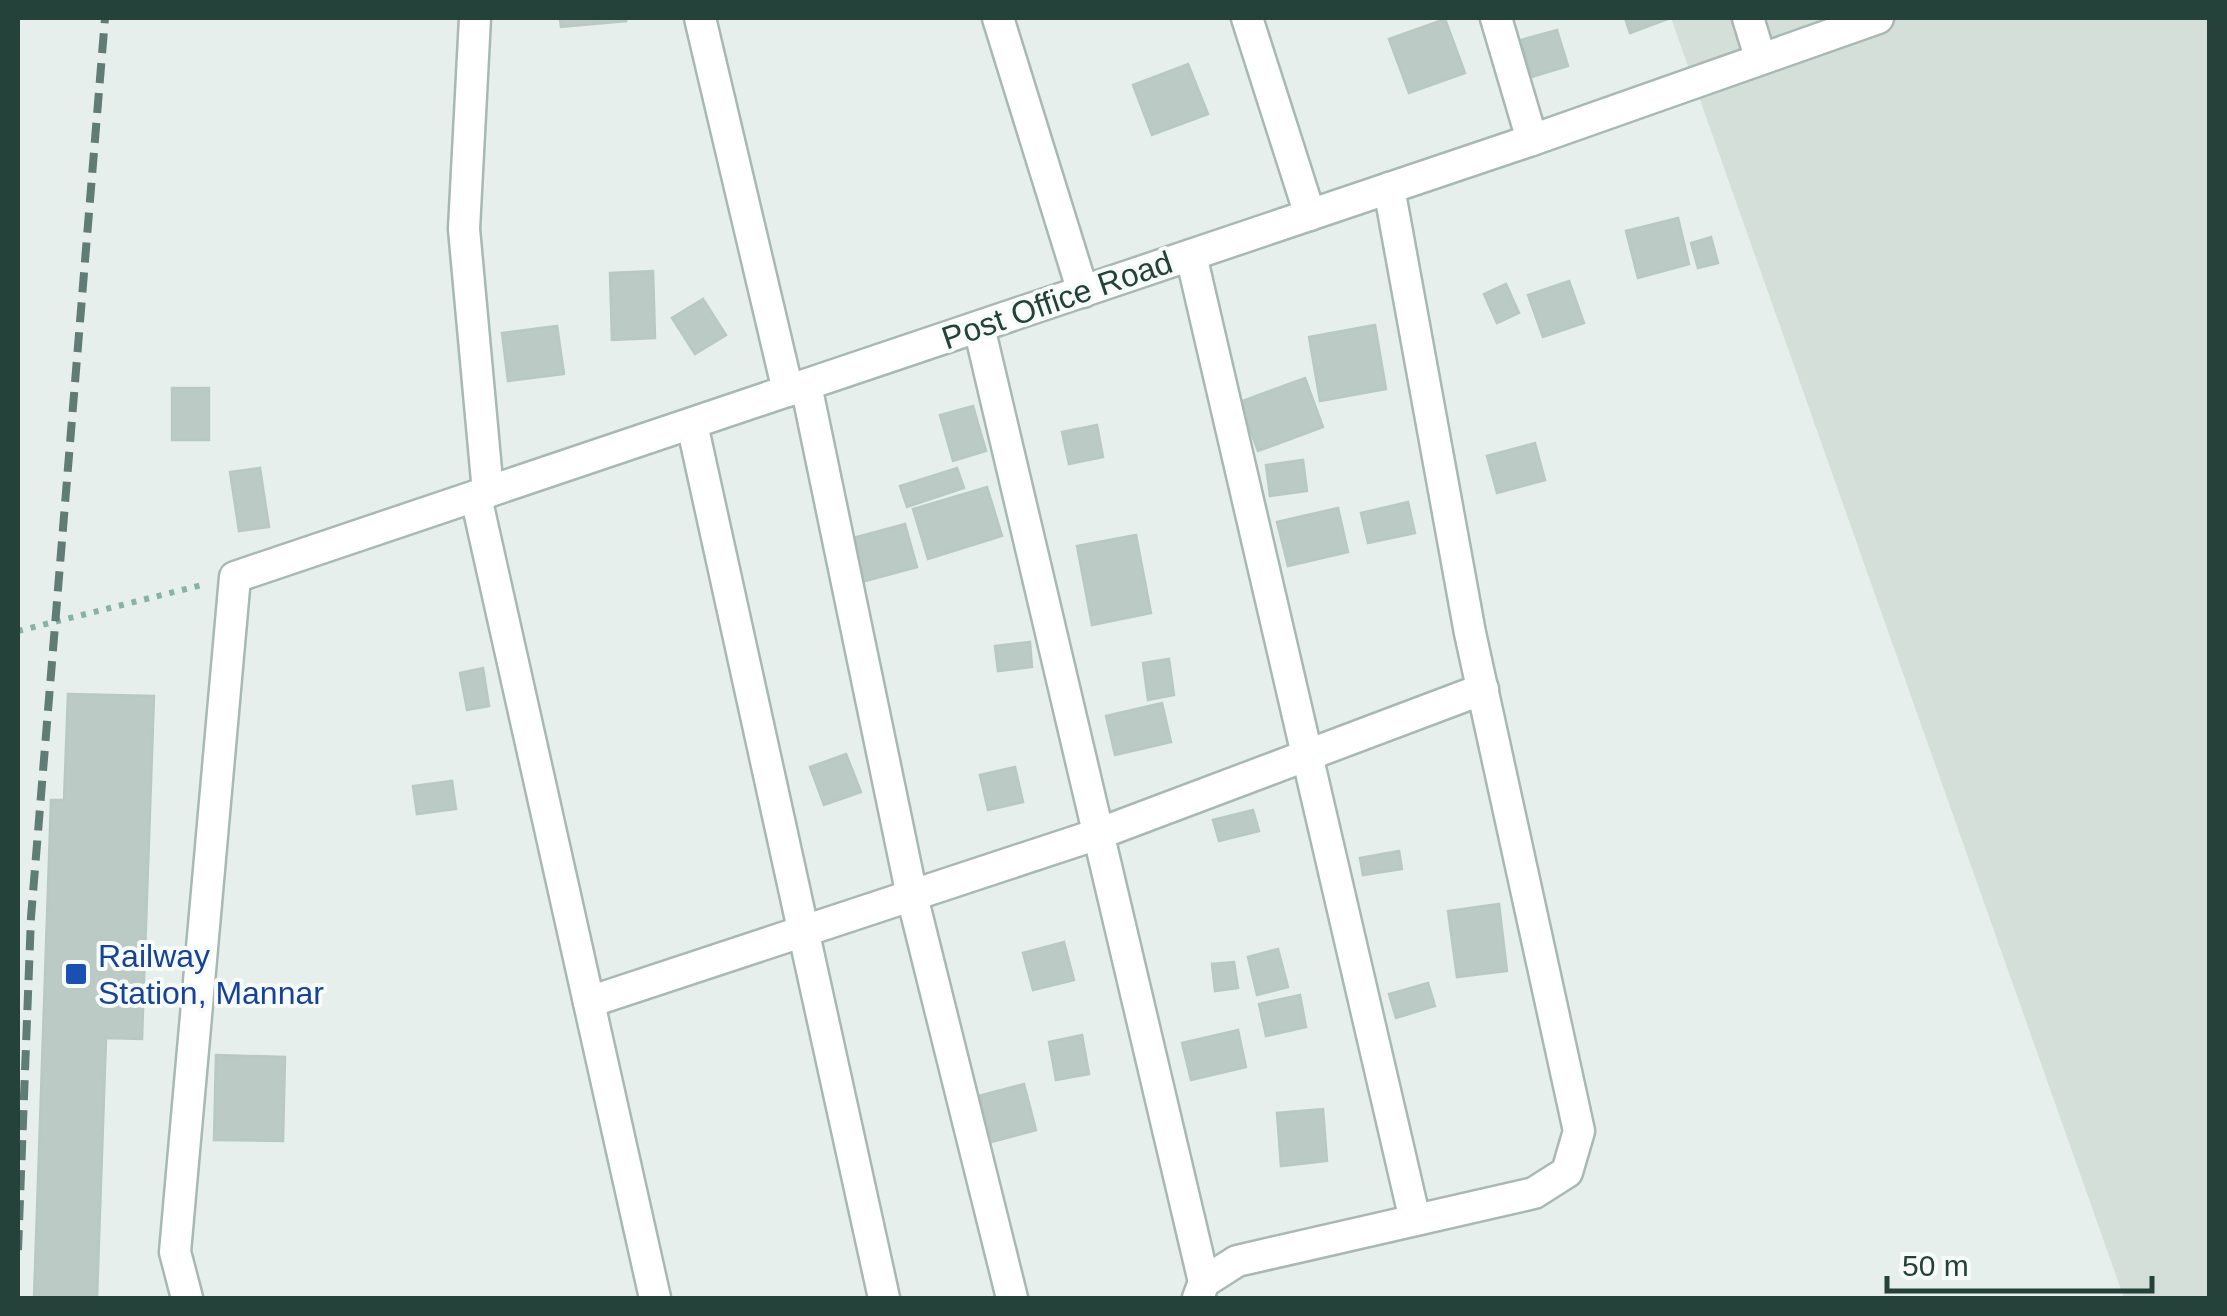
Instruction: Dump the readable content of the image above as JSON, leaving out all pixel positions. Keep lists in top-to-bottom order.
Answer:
{
  "streets": {
    "street": ["Post Office Road"]
  },
  "places": {
    "transit": ["Railway Station, Mannar"]
  },
  "scale_bar": "50 m"
}
